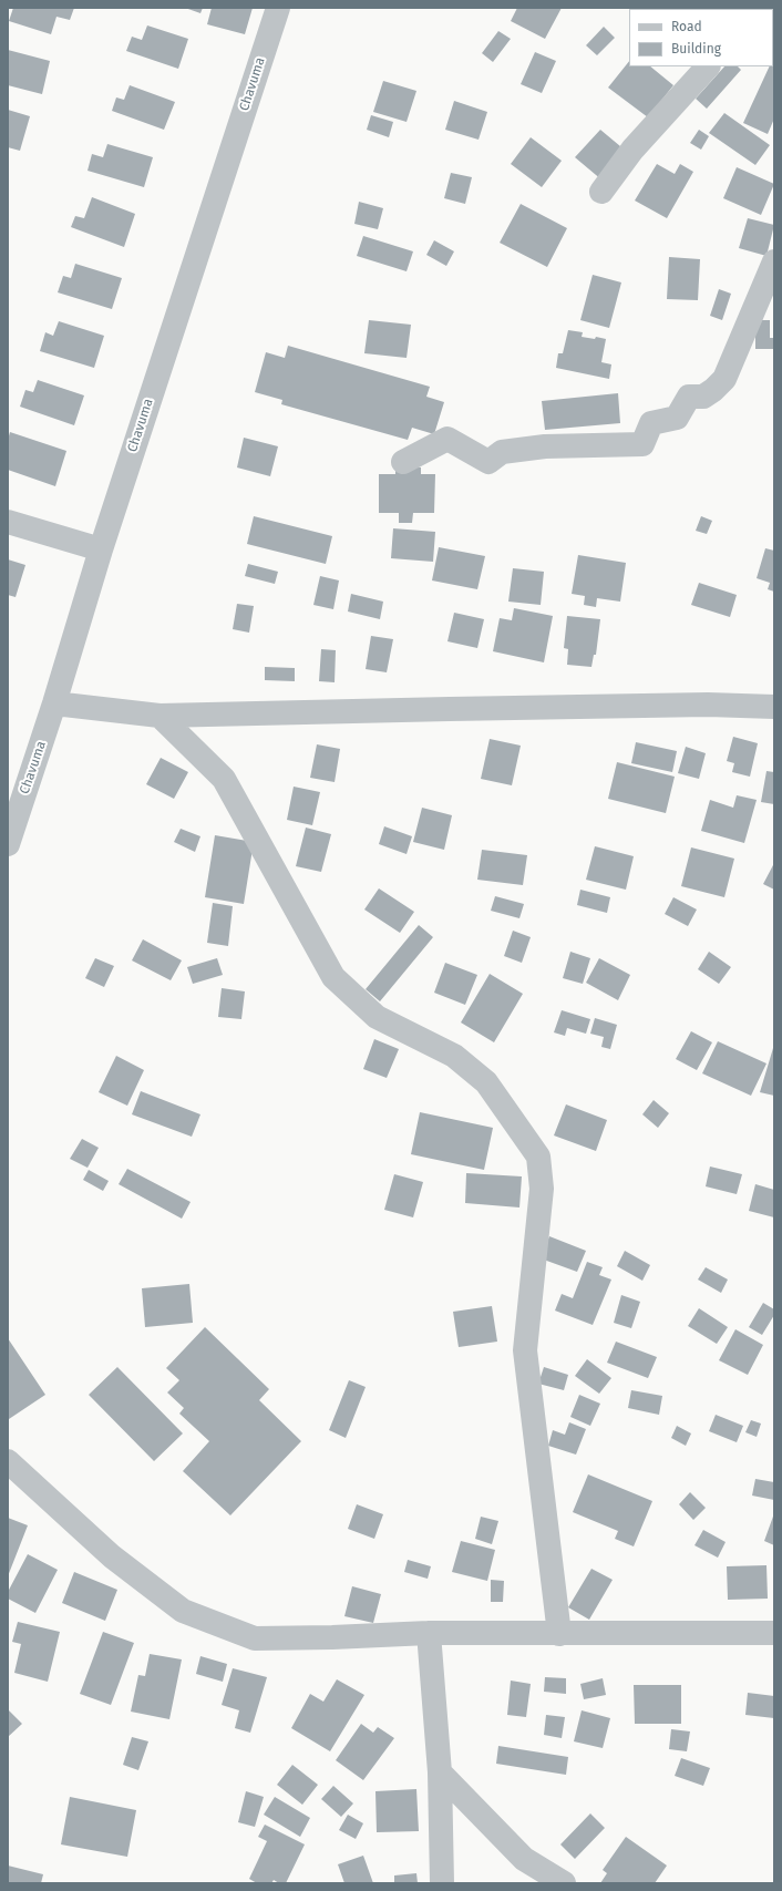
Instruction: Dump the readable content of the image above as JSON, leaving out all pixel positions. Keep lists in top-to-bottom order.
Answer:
{
  "streets": {
    "street": ["Chavuma"]
  },
  "legend": ["Road", "Building"]
}
